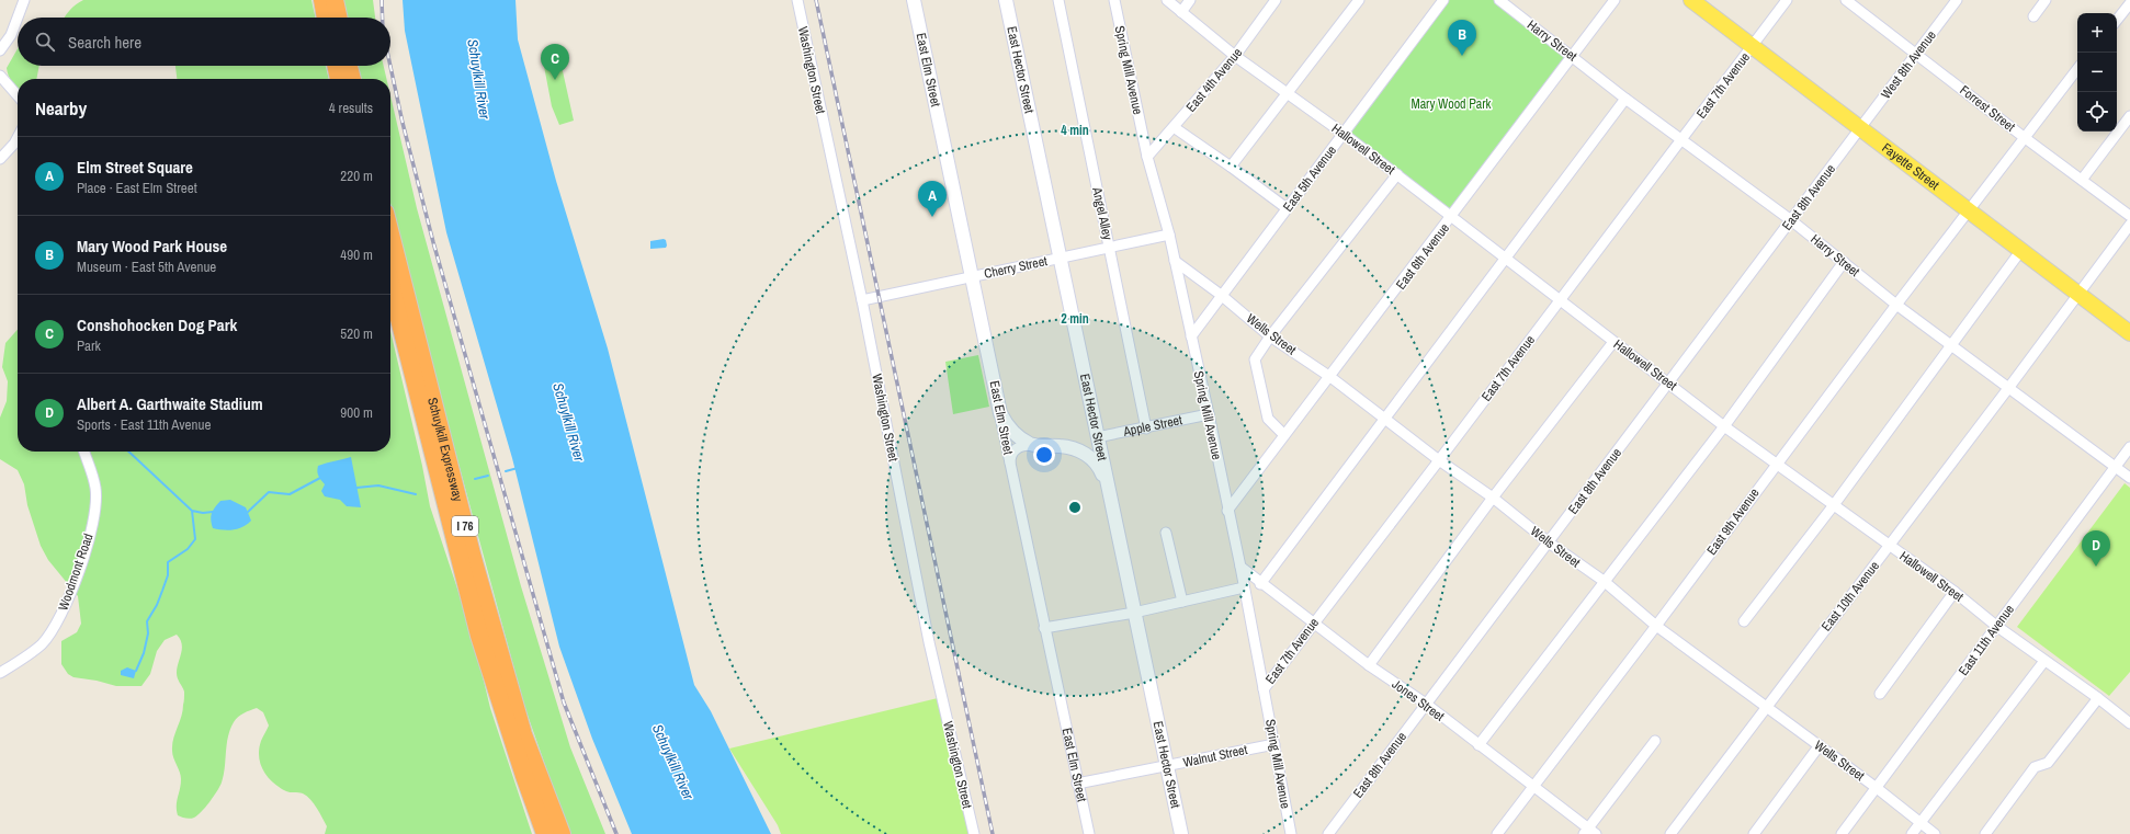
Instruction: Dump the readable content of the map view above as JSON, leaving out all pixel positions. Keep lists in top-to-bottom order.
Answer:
{
  "streets": {
    "highway": ["Schuylkill Expressway", "I 76"],
    "main road": ["East Elm Street", "East Hector Street", "Fayette Street"],
    "street": [
      "Harry Street",
      "West 8th Avenue",
      "Washington Street",
      "Spring Mill Avenue",
      "East 4th Avenue",
      "East 7th Avenue",
      "Forrest Street",
      "Hallowell Street",
      "East 5th Avenue",
      "East 8th Avenue",
      "Angel Alley",
      "East 6th Avenue",
      "Cherry Street",
      "Wells Street",
      "Apple Street",
      "East 9th Avenue",
      "Woodmont Road",
      "East 10th Avenue",
      "East 11th Avenue",
      "Jones Street",
      "Walnut Street"
    ]
  },
  "crossings": [
    ["Harry Street", "East 7th Avenue"],
    ["Harry Street", "East 8th Avenue"],
    ["Harry Street", "East 6th Avenue"],
    ["Harry Street", "East 9th Avenue"],
    ["Harry Street", "East 10th Avenue"],
    ["Harry Street", "East 11th Avenue"],
    ["West 8th Avenue", "Forrest Street"],
    ["West 8th Avenue", "Fayette Street"],
    ["West 8th Avenue", "East 8th Avenue"],
    ["East Elm Street", "Cherry Street"],
    ["East Elm Street", "Walnut Street"],
    ["East Hector Street", "Cherry Street"],
    ["East Hector Street", "Apple Street"],
    ["East Hector Street", "Walnut Street"],
    ["Washington Street", "Cherry Street"],
    ["Spring Mill Avenue", "East 4th Avenue"],
    ["Spring Mill Avenue", "East 7th Avenue"],
    ["Spring Mill Avenue", "East 5th Avenue"],
    ["Spring Mill Avenue", "East 6th Avenue"],
    ["Spring Mill Avenue", "Cherry Street"],
    ["Spring Mill Avenue", "Wells Street"],
    ["Spring Mill Avenue", "Apple Street"],
    ["Spring Mill Avenue", "Jones Street"],
    ["Spring Mill Avenue", "Walnut Street"],
    ["East 4th Avenue", "Hallowell Street"],
    ["East 7th Avenue", "Hallowell Street"],
    ["East 7th Avenue", "Fayette Street"],
    ["East 7th Avenue", "Wells Street"],
    ["East 7th Avenue", "Jones Street"],
    ["Forrest Street", "East 9th Avenue"],
    ["Hallowell Street", "East 5th Avenue"],
    ["Hallowell Street", "East 8th Avenue"],
    ["Hallowell Street", "East 6th Avenue"],
    ["Hallowell Street", "East 9th Avenue"],
    ["Hallowell Street", "East 10th Avenue"],
    ["Hallowell Street", "East 11th Avenue"],
    ["Fayette Street", "East 8th Avenue"],
    ["Fayette Street", "East 9th Avenue"],
    ["Fayette Street", "East 10th Avenue"],
    ["East 5th Avenue", "Wells Street"],
    ["East 8th Avenue", "Wells Street"],
    ["East 8th Avenue", "Jones Street"],
    ["Angel Alley", "Cherry Street"],
    ["Angel Alley", "Apple Street"],
    ["East 6th Avenue", "Wells Street"],
    ["Wells Street", "East 9th Avenue"],
    ["Wells Street", "East 10th Avenue"],
    ["Wells Street", "East 11th Avenue"],
    ["East 9th Avenue", "Jones Street"]
  ],
  "water": ["Schuylkill River"],
  "parks": ["Mary Wood Park"],
  "page": {
    "map_buttons": ["+", "−"],
    "search": "Search here",
    "pins": [
      "B",
      "C",
      "A",
      "D"
    ],
    "heading": ["Nearby", "4 results"],
    "list": [
      {
        "mark": "A",
        "name": "Elm Street Square",
        "note": "Place · East Elm Street",
        "value": "220 m"
      },
      {
        "mark": "B",
        "name": "Mary Wood Park House",
        "note": "Museum · East 5th Avenue",
        "value": "490 m"
      },
      {
        "mark": "C",
        "name": "Conshohocken Dog Park",
        "note": "Park",
        "value": "520 m"
      },
      {
        "mark": "D",
        "name": "Albert A. Garthwaite Stadium",
        "note": "Sports · East 11th Avenue",
        "value": "900 m"
      }
    ]
  },
  "rings": ["4 min", "2 min"]
}
